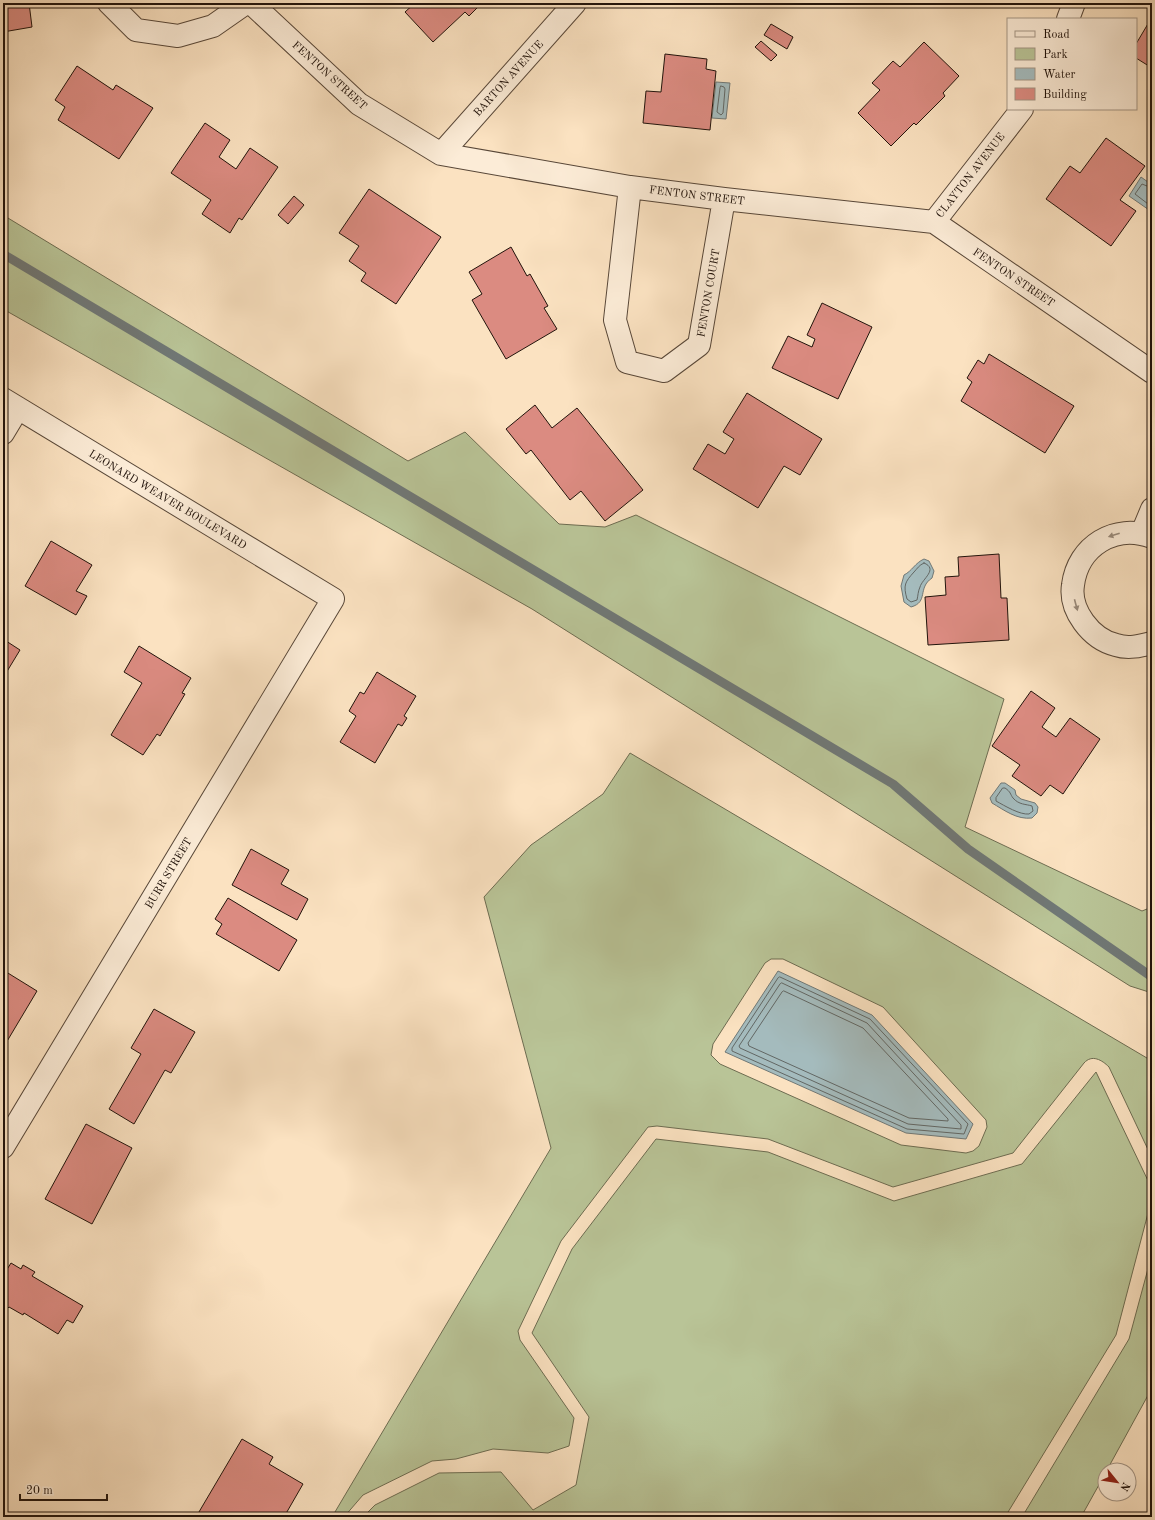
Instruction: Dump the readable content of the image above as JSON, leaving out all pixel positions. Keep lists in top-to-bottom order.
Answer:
{
  "streets": {
    "street": [
      "FENTON STREET",
      "BARTON AVENUE",
      "CLAYTON AVENUE",
      "FENTON COURT",
      "LEONARD WEAVER BOULEVARD",
      "BURR STREET"
    ]
  },
  "crossings": [
    ["FENTON STREET", "BARTON AVENUE"],
    ["FENTON STREET", "CLAYTON AVENUE"],
    ["FENTON STREET", "FENTON COURT"],
    ["LEONARD WEAVER BOULEVARD", "BURR STREET"]
  ],
  "legend": [
    "Road",
    "Park",
    "Water",
    "Building"
  ],
  "scale_bar": "20 m",
  "north": "bottom right"
}
